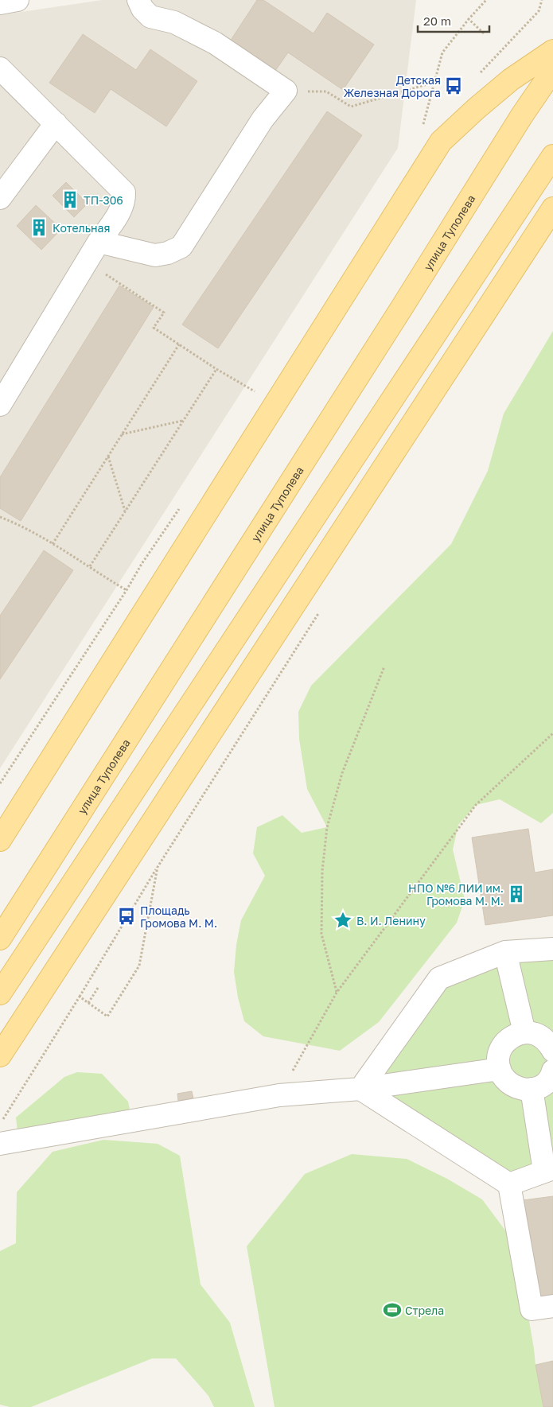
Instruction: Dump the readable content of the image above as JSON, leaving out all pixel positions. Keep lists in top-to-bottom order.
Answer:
{
  "streets": {
    "main road": ["улица Туполева"]
  },
  "places": {
    "bus stop": ["Детская Железная Дорога", "Площадь Громова М. М."],
    "building": ["ТП-306", "Котельная", "НПО №6 ЛИИ им. Громова М. М."],
    "place": ["В. И. Ленину"],
    "sports": ["Стрела"]
  },
  "scale_bar": "20 m"
}
